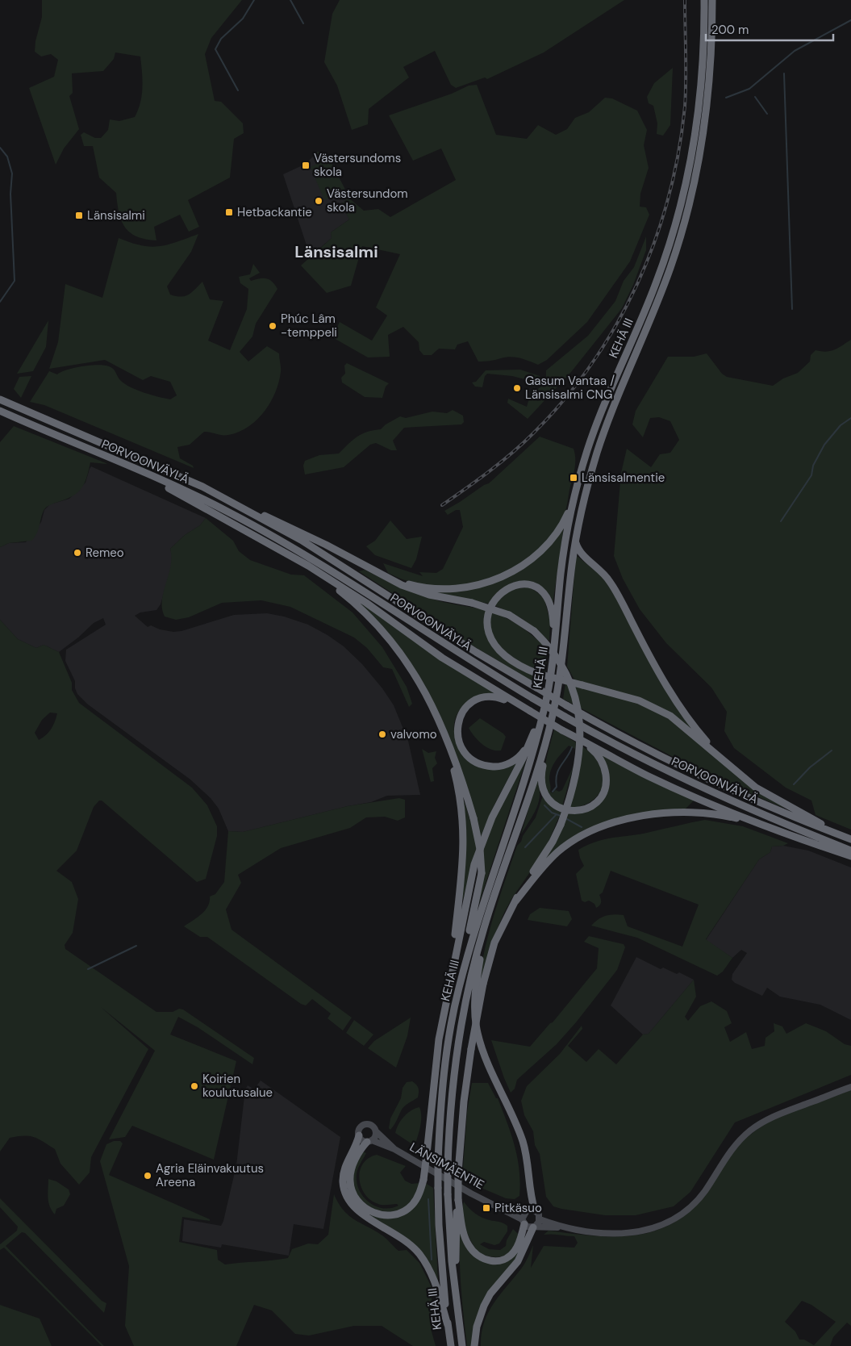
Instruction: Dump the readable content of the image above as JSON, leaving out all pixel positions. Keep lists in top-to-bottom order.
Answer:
{
  "streets": {
    "highway": ["KEHÄ III", "PORVOONVÄYLÄ"],
    "main road": ["LÄNSIMÄENTIE"]
  },
  "districts": ["Länsisalmi"],
  "places": {
    "transit": [
      "Västersundoms skola",
      "Hetbackantie",
      "Länsisalmi",
      "Länsisalmentie",
      "Pitkäsuo"
    ],
    "other": [
      "Västersundom skola",
      "Phúc Lâm -temppeli",
      "Gasum Vantaa / Länsisalmi CNG",
      "Remeo",
      "valvomo",
      "Koirien koulutusalue",
      "Agria Eläinvakuutus Areena"
    ]
  },
  "scale_bar": "200 m"
}
